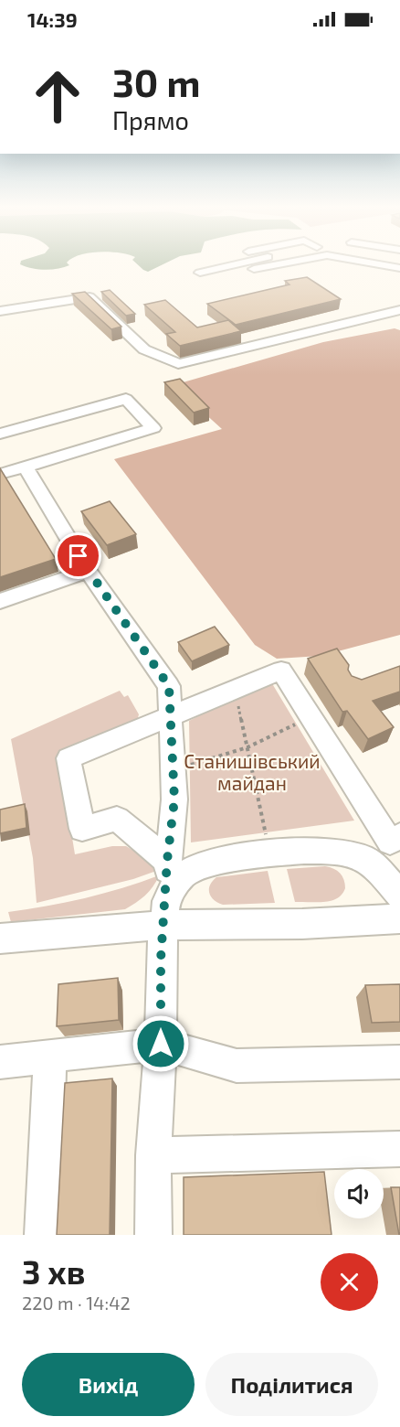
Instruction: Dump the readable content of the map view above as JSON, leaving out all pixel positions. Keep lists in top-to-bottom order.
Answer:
{
  "parks": ["Станишівський майдан"],
  "page": {
    "status": "14:39",
    "turn": ["30 m", "Прямо"],
    "heading": ["3 хв", "220 m · 14:42"],
    "buttons": ["Вихід", "Поділитися"]
  }
}
